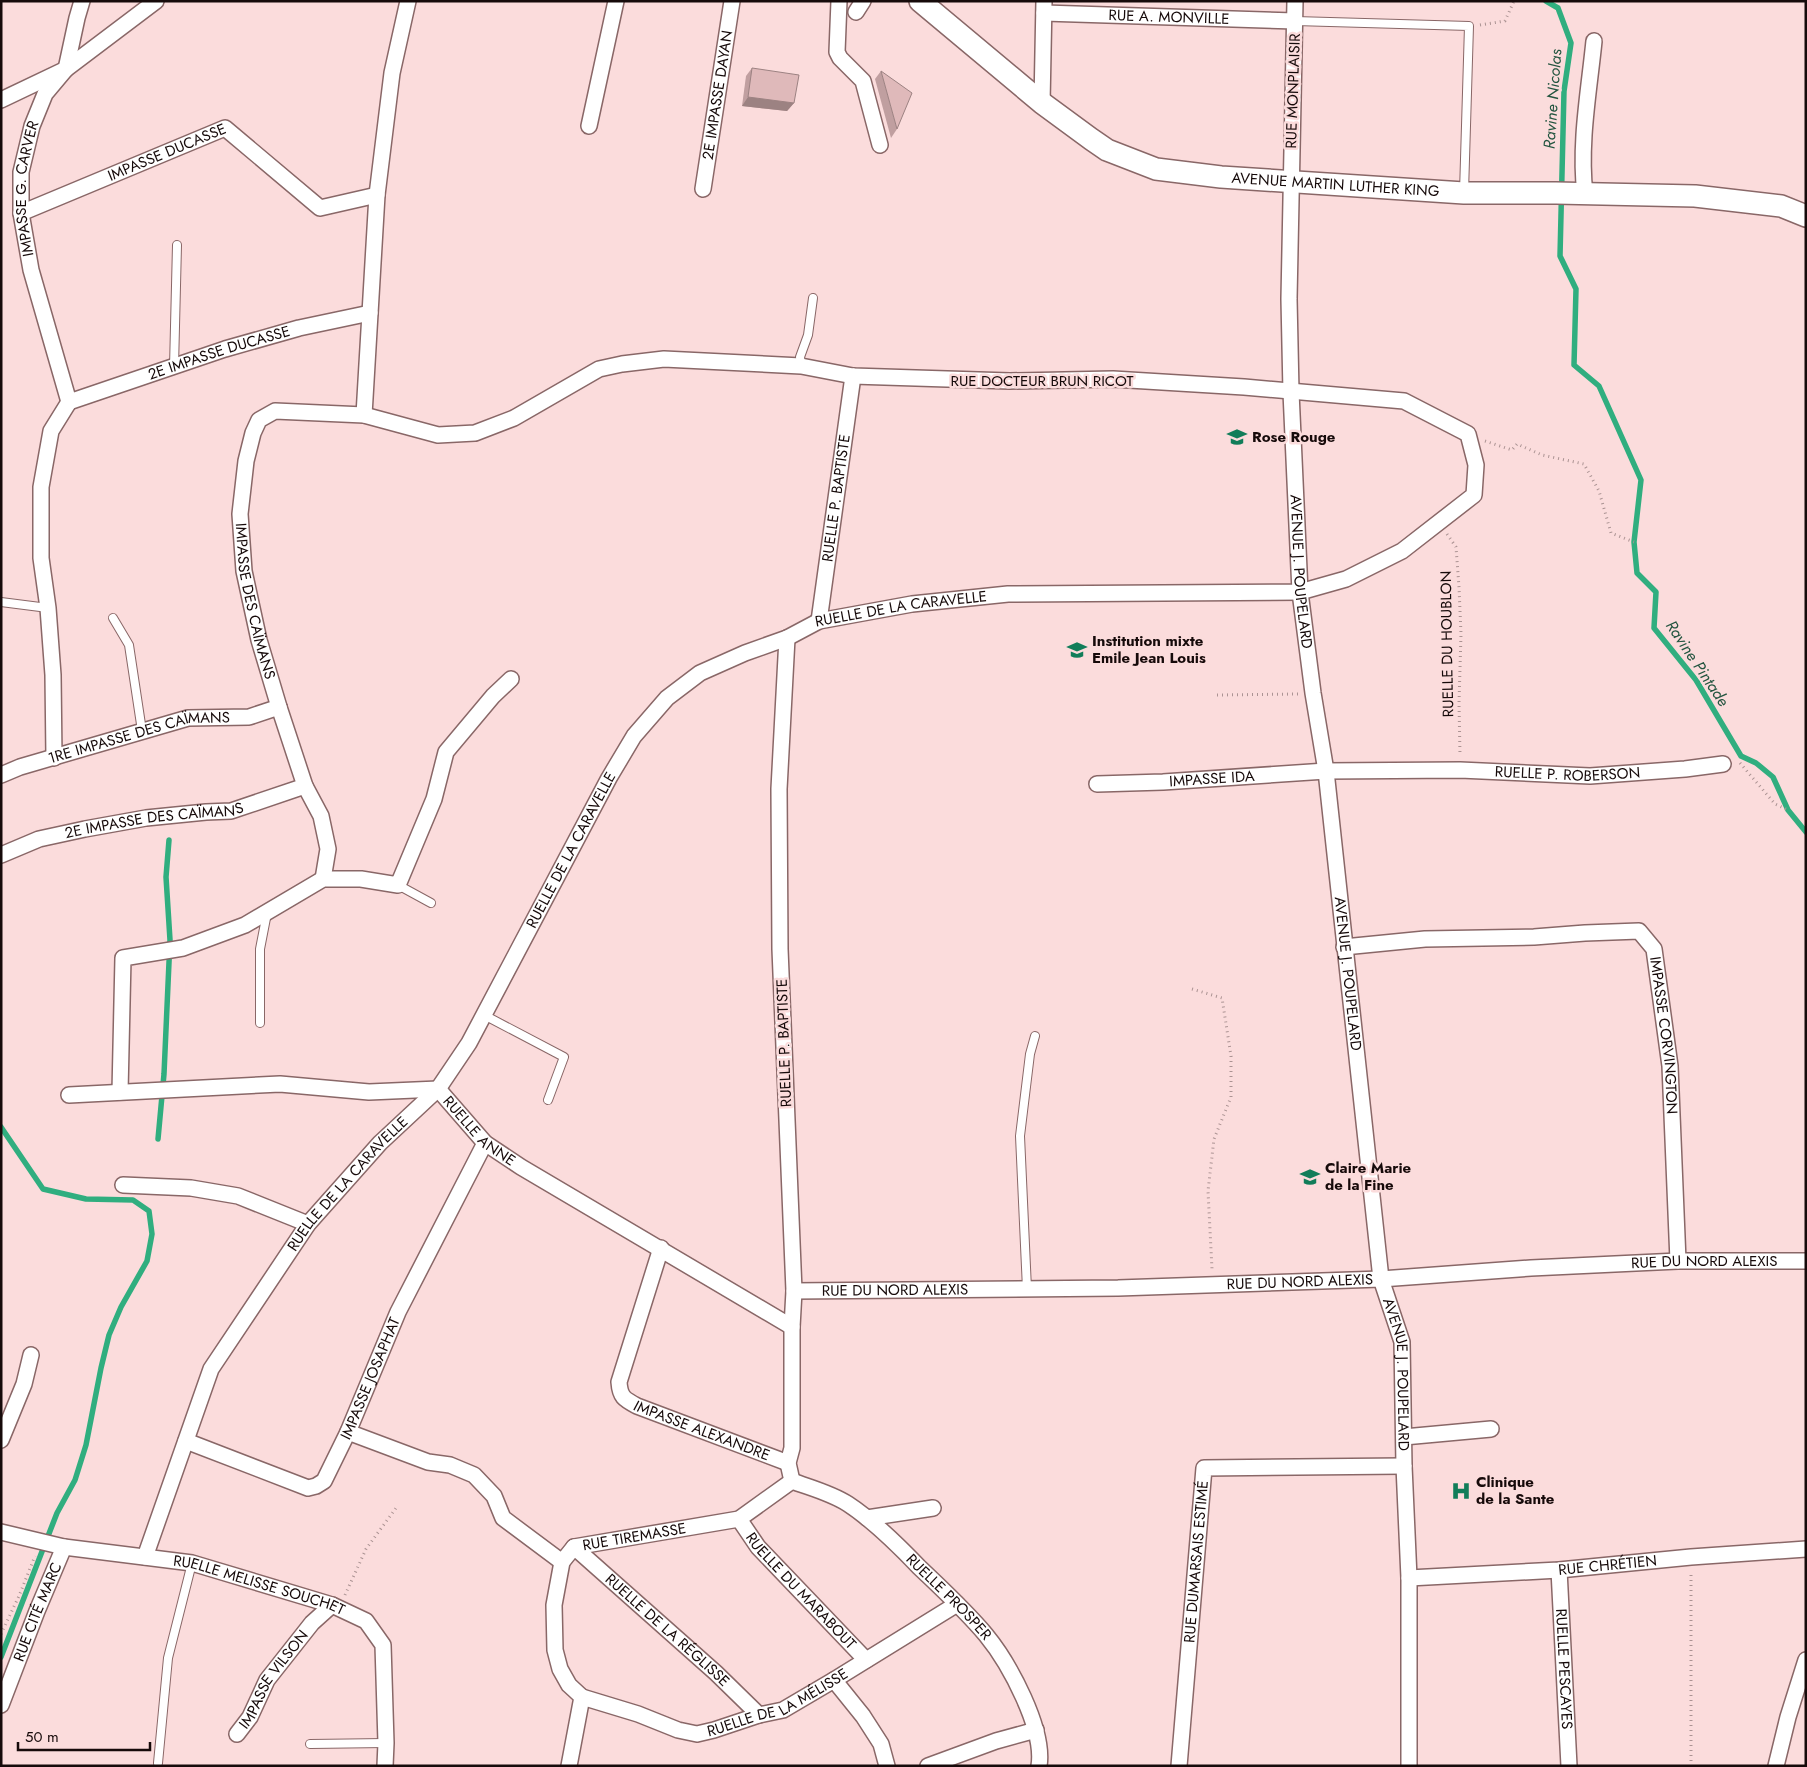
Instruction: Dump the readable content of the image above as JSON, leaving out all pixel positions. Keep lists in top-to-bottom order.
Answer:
{
  "streets": {
    "main road": ["AVENUE MARTIN LUTHER KING"],
    "street": [
      "RUE A. MONVILLE",
      "RUE MONPLAISIR",
      "2E IMPASSE DAYAN",
      "IMPASSE DUCASSE",
      "IMPASSE G. CARVER",
      "2E IMPASSE DUCASSE",
      "RUE DOCTEUR BRUN RICOT",
      "RUELLE P. BAPTISTE",
      "AVENUE J. POUPELARD",
      "IMPASSE DES CAÏMANS",
      "RUELLE DE LA CARAVELLE",
      "1RE IMPASSE DES CAÏMANS",
      "RUELLE P. ROBERSON",
      "IMPASSE IDA",
      "2E IMPASSE DES CAÏMANS",
      "IMPASSE CORVINGTON",
      "RUELLE ANNE",
      "RUE DU NORD ALEXIS",
      "IMPASSE JOSAPHAT",
      "IMPASSE ALEXANDRE",
      "RUE TIREMASSE",
      "RUE DUMARSAIS ESTIMÉ",
      "RUE CHRÉTIEN",
      "RUELLE MELISSE SOUCHET",
      "RUELLE DU MARABOUT",
      "RUELLE PROSPER",
      "RUE CITÉ MARC",
      "RUELLE DE LA RÉGLISSE",
      "RUELLE PESCAYES",
      "IMPASSE VILSON",
      "RUELLE DE LA MÉLISSE"
    ],
    "path": ["RUELLE DU HOUBLON"]
  },
  "crossings": [
    ["RUE A. MONVILLE", "RUE MONPLAISIR"],
    ["RUE MONPLAISIR", "AVENUE MARTIN LUTHER KING"],
    ["RUE MONPLAISIR", "AVENUE J. POUPELARD"],
    ["IMPASSE DUCASSE", "IMPASSE G. CARVER"],
    ["AVENUE MARTIN LUTHER KING", "AVENUE J. POUPELARD"],
    ["IMPASSE G. CARVER", "2E IMPASSE DUCASSE"],
    ["RUE DOCTEUR BRUN RICOT", "RUELLE P. BAPTISTE"],
    ["RUE DOCTEUR BRUN RICOT", "AVENUE J. POUPELARD"],
    ["RUE DOCTEUR BRUN RICOT", "IMPASSE DES CAÏMANS"],
    ["RUELLE P. BAPTISTE", "RUELLE DE LA CARAVELLE"],
    ["RUELLE P. BAPTISTE", "RUELLE ANNE"],
    ["RUELLE P. BAPTISTE", "RUE DU NORD ALEXIS"],
    ["RUELLE P. BAPTISTE", "IMPASSE ALEXANDRE"],
    ["AVENUE J. POUPELARD", "RUELLE DE LA CARAVELLE"],
    ["AVENUE J. POUPELARD", "RUELLE P. ROBERSON"],
    ["AVENUE J. POUPELARD", "IMPASSE IDA"],
    ["AVENUE J. POUPELARD", "IMPASSE CORVINGTON"],
    ["AVENUE J. POUPELARD", "RUE DU NORD ALEXIS"],
    ["AVENUE J. POUPELARD", "RUE DUMARSAIS ESTIMÉ"],
    ["AVENUE J. POUPELARD", "RUE CHRÉTIEN"],
    ["IMPASSE DES CAÏMANS", "1RE IMPASSE DES CAÏMANS"],
    ["IMPASSE DES CAÏMANS", "2E IMPASSE DES CAÏMANS"],
    ["RUELLE DE LA CARAVELLE", "RUELLE ANNE"],
    ["RUELLE DE LA CARAVELLE", "IMPASSE JOSAPHAT"],
    ["RUELLE DE LA CARAVELLE", "RUELLE MELISSE SOUCHET"],
    ["RUELLE DU HOUBLON", "RUELLE P. ROBERSON"],
    ["RUELLE P. ROBERSON", "IMPASSE IDA"],
    ["IMPASSE CORVINGTON", "RUE DU NORD ALEXIS"],
    ["RUELLE ANNE", "IMPASSE JOSAPHAT"],
    ["RUELLE ANNE", "IMPASSE ALEXANDRE"],
    ["RUE TIREMASSE", "RUELLE DU MARABOUT"],
    ["RUE TIREMASSE", "RUELLE PROSPER"],
    ["RUE TIREMASSE", "RUELLE DE LA RÉGLISSE"],
    ["RUE TIREMASSE", "RUELLE DE LA MÉLISSE"],
    ["RUE CHRÉTIEN", "RUELLE PESCAYES"],
    ["RUELLE MELISSE SOUCHET", "RUE CITÉ MARC"],
    ["RUELLE MELISSE SOUCHET", "IMPASSE VILSON"],
    ["RUELLE DU MARABOUT", "RUELLE DE LA MÉLISSE"],
    ["RUELLE PROSPER", "RUELLE DE LA MÉLISSE"],
    ["RUELLE DE LA RÉGLISSE", "RUELLE DE LA MÉLISSE"]
  ],
  "water": ["Ravine Nicolas", "Ravine Pintade"],
  "places": {
    "school or university": ["Rose Rouge", "Institution mixte Emile Jean Louis", "Claire Marie de la Fine"],
    "hospital": ["Clinique de la Sante"]
  },
  "scale_bar": "50 m"
}
